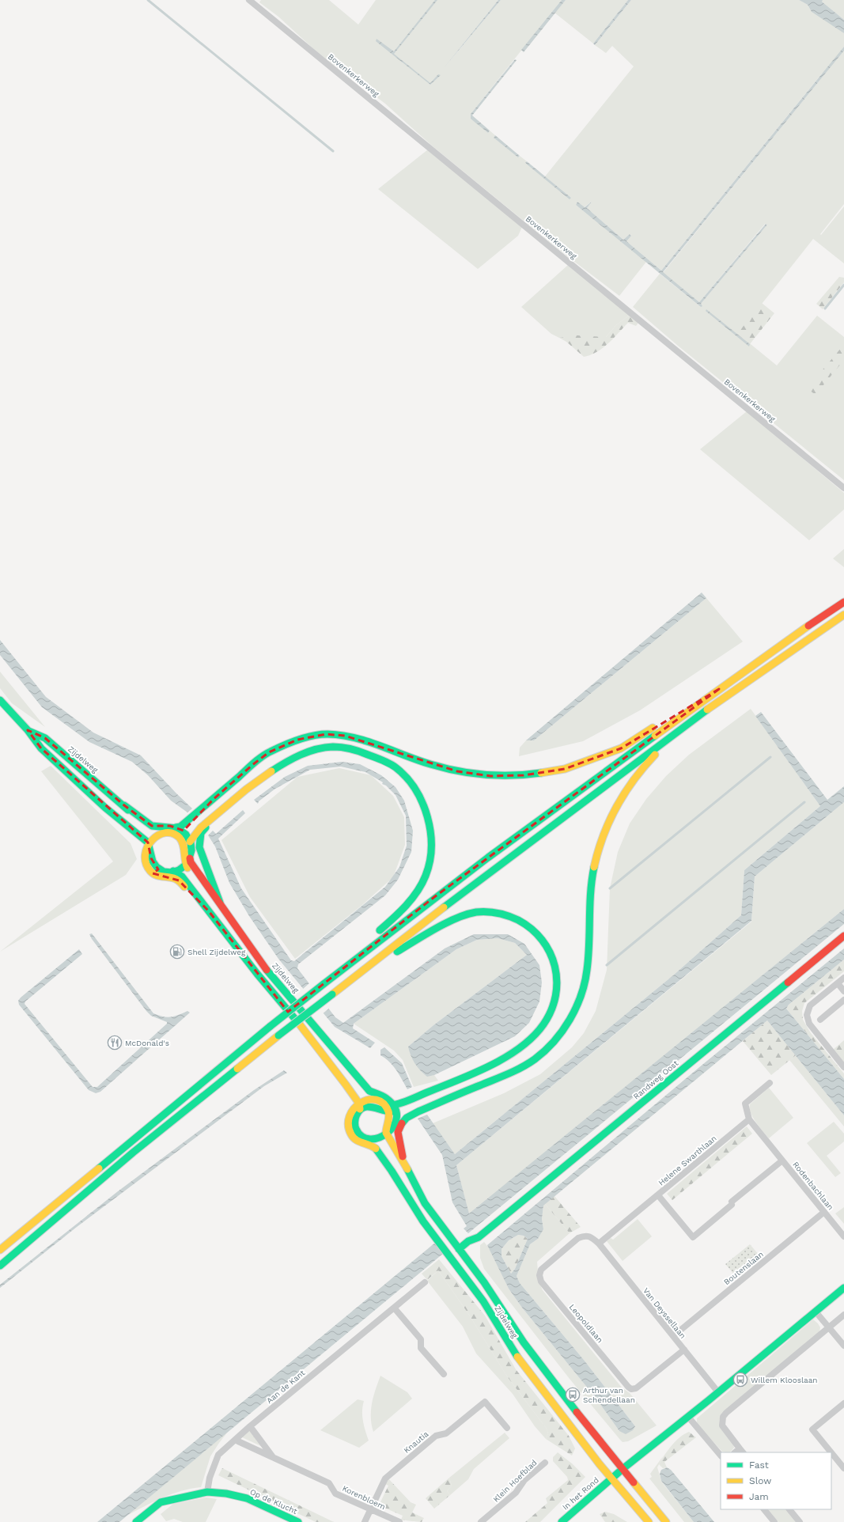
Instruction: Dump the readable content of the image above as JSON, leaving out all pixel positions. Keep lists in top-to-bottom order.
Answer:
{
  "streets": {
    "main road": [
      "Zijdelweg",
      "Randweg Oost",
      "In het Rond",
      "Op de Klucht"
    ],
    "street": [
      "Bovenkerkerweg",
      "Helene Swarthlaan",
      "Rodenbachlaan",
      "Boutenslaan",
      "Van Deyssellaan",
      "Leopoldlaan",
      "Aan de Kant",
      "Knautia",
      "Klein Hoefblad",
      "Korenbloem"
    ]
  },
  "crossings": [
    ["Zijdelweg", "Randweg Oost"],
    ["Zijdelweg", "In het Rond"],
    ["Helene Swarthlaan", "Rodenbachlaan"],
    ["Helene Swarthlaan", "Van Deyssellaan"],
    ["Helene Swarthlaan", "Leopoldlaan"],
    ["Rodenbachlaan", "Boutenslaan"],
    ["Boutenslaan", "Van Deyssellaan"],
    ["Van Deyssellaan", "Leopoldlaan"],
    ["Aan de Kant", "Korenbloem"],
    ["Aan de Kant", "Op de Klucht"],
    ["Knautia", "Korenbloem"]
  ],
  "places": {
    "fuel station": ["Shell Zijdelweg"],
    "restaurant": ["McDonald's"],
    "bus stop": ["Willem Klooslaan", "Arthur van Schendellaan"]
  },
  "legend": ["Fast", "Slow", "Jam"]
}
